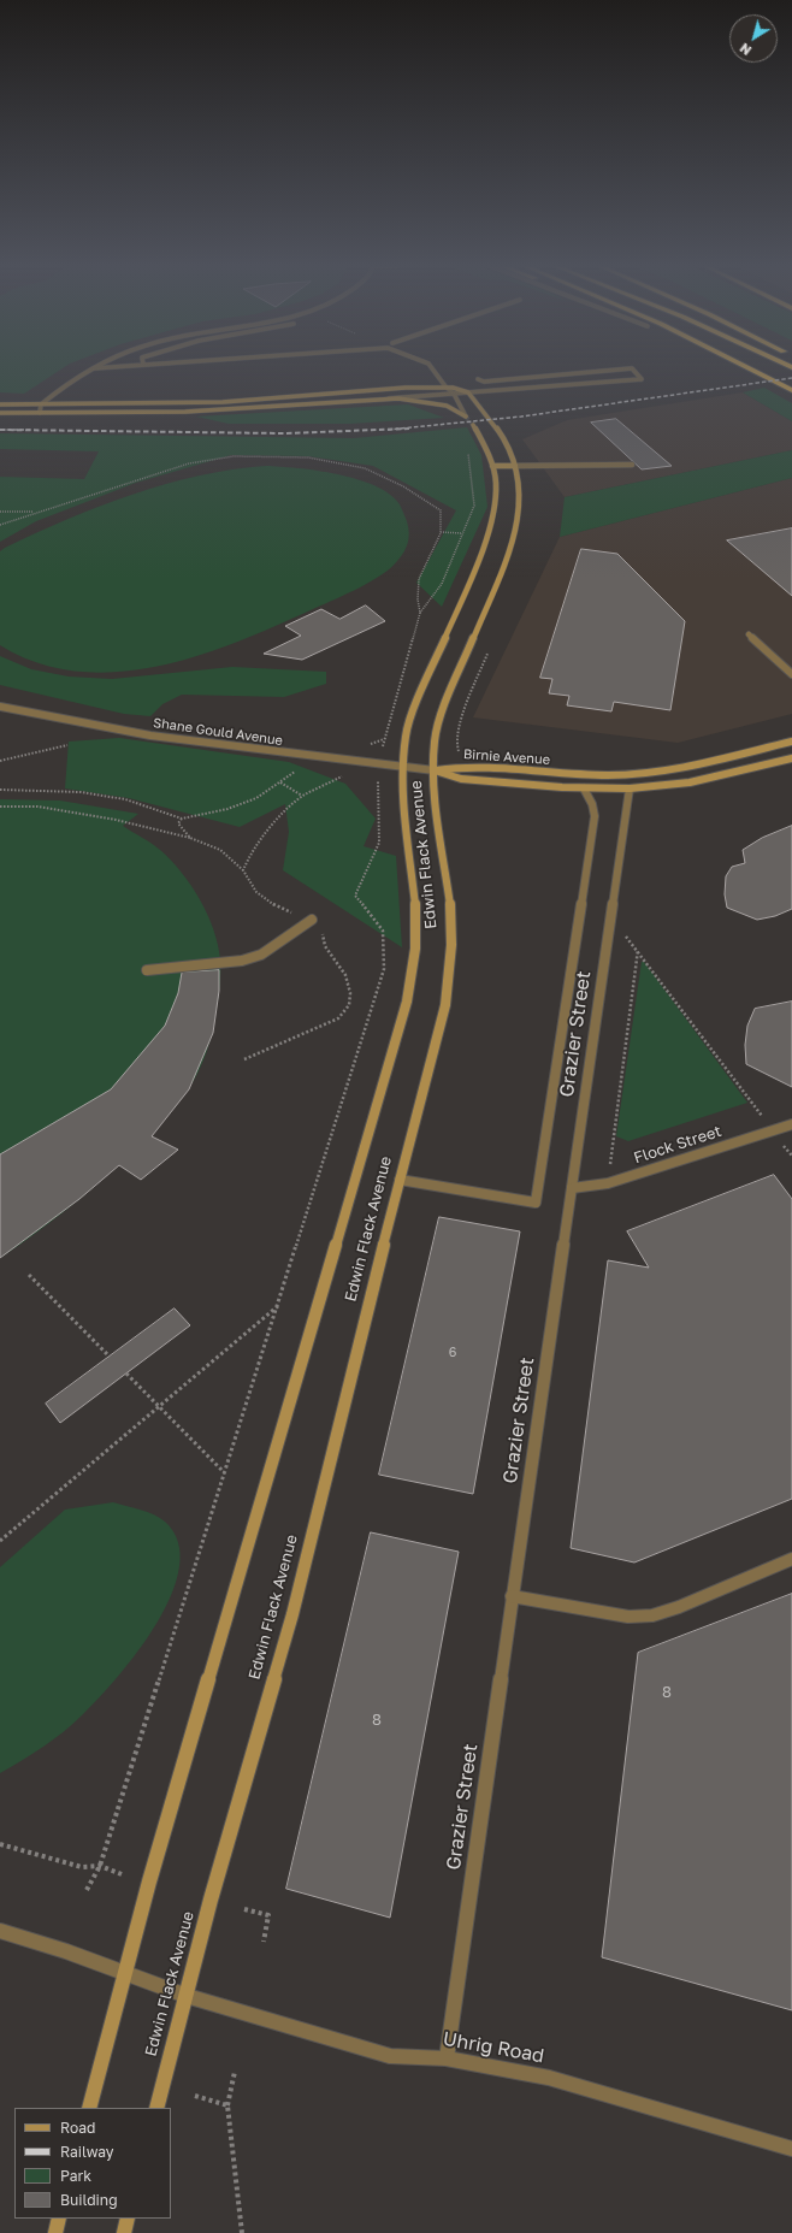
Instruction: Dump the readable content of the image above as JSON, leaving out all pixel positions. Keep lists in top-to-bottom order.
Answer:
{
  "streets": {
    "street": [
      "Shane Gould Avenue",
      "Birnie Avenue",
      "Edwin Flack Avenue",
      "Grazier Street",
      "Flock Street",
      "Uhrig Road"
    ]
  },
  "crossings": [
    ["Shane Gould Avenue", "Birnie Avenue"],
    ["Shane Gould Avenue", "Edwin Flack Avenue"],
    ["Birnie Avenue", "Edwin Flack Avenue"],
    ["Birnie Avenue", "Grazier Street"],
    ["Edwin Flack Avenue", "Uhrig Road"],
    ["Grazier Street", "Flock Street"],
    ["Grazier Street", "Uhrig Road"]
  ],
  "house_numbers": ["6", "8", "8"],
  "legend": [
    "Road",
    "Railway",
    "Park",
    "Building"
  ],
  "north": "bottom left"
}
